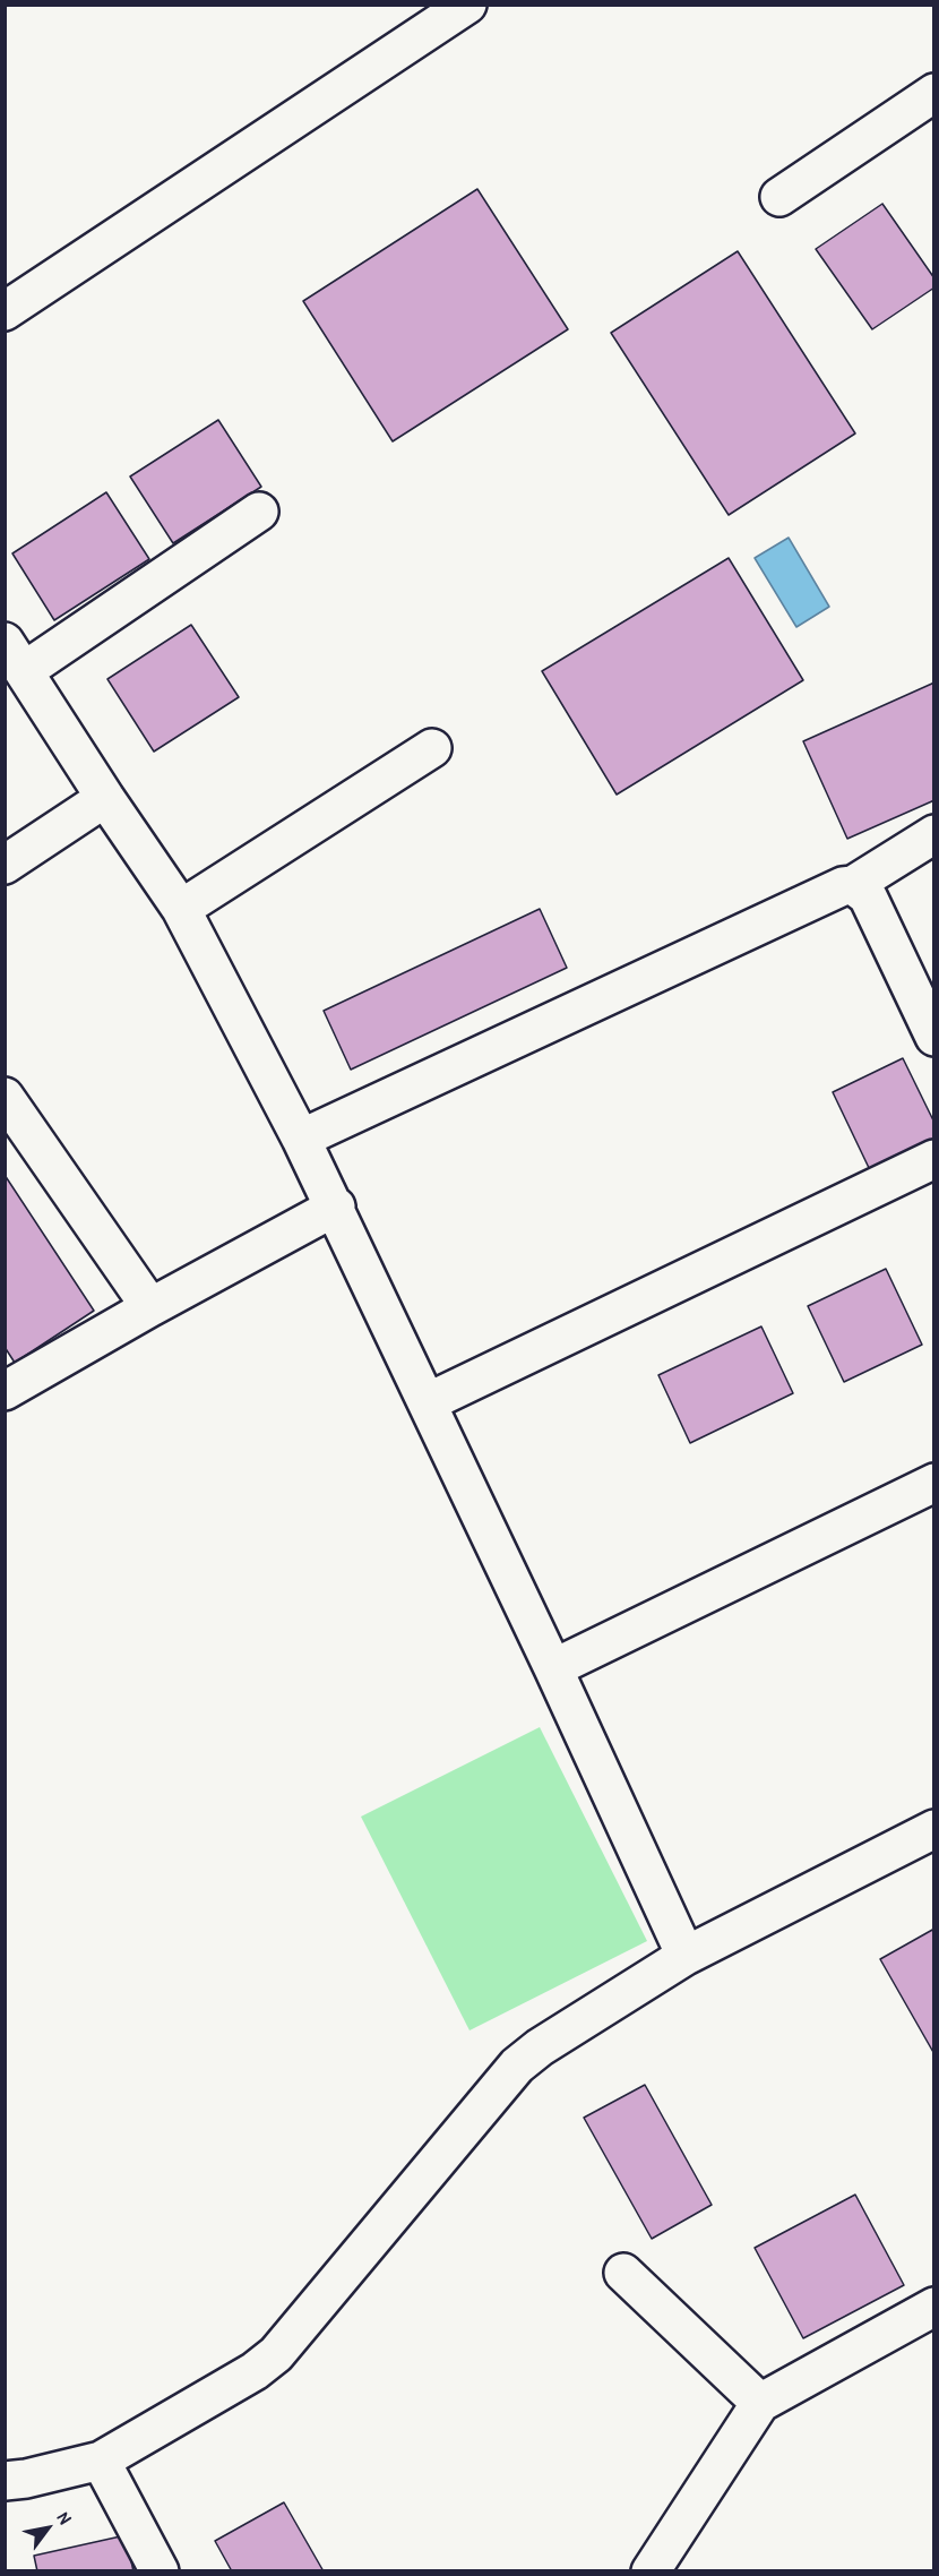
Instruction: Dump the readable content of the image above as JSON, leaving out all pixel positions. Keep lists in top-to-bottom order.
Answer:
{
  "north": "top right"
}
